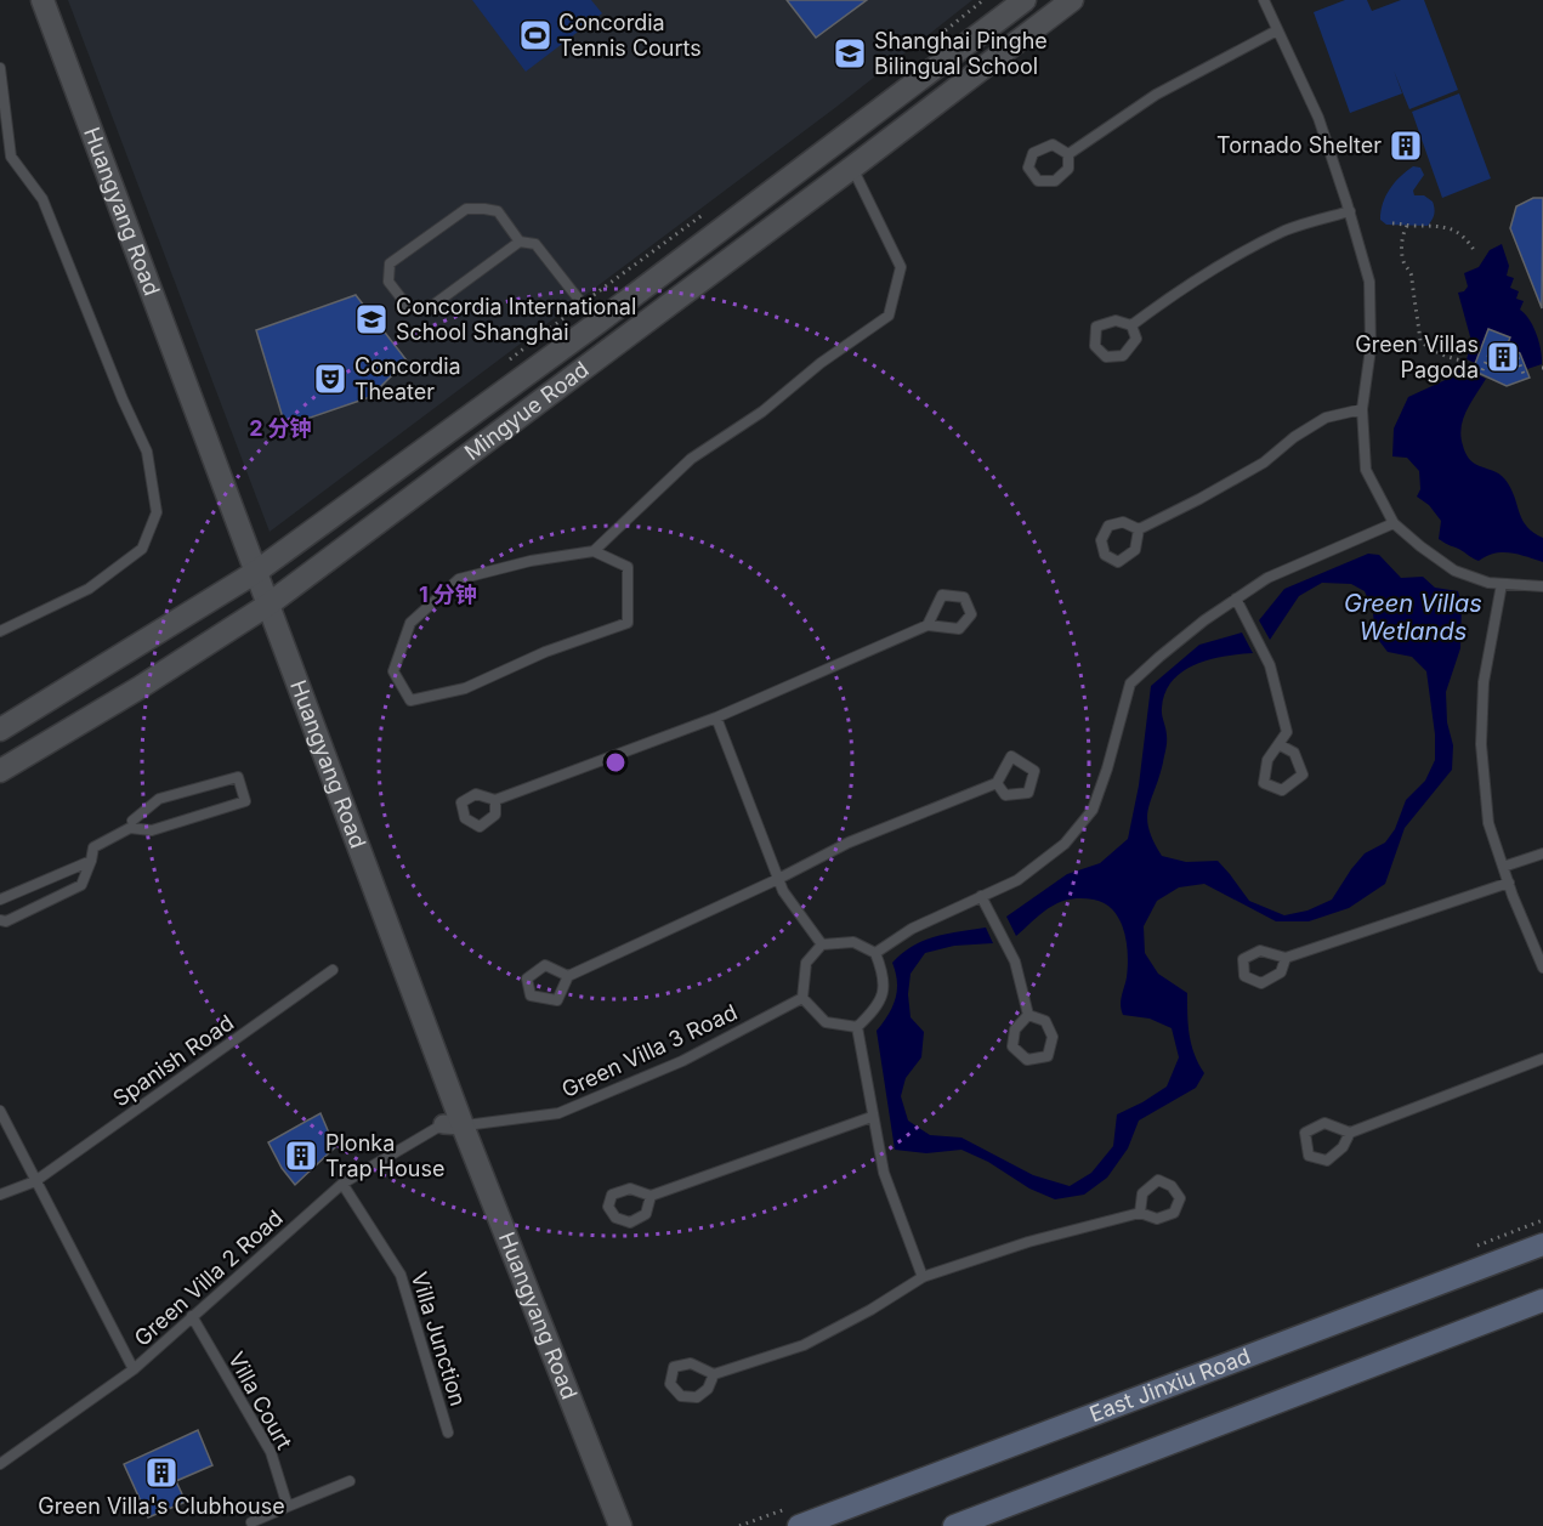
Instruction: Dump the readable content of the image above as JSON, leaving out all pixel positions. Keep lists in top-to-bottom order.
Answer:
{
  "streets": {
    "main road": ["East Jinxiu Road"],
    "street": ["Huangyang Road", "Mingyue Road"],
    "lane": [
      "Green Villa 3 Road",
      "Spanish Road",
      "Green Villa 2 Road",
      "Villa Junction",
      "Villa Court"
    ]
  },
  "crossings": [
    ["Huangyang Road", "Mingyue Road"],
    ["Huangyang Road", "Green Villa 3 Road"],
    ["Huangyang Road", "Green Villa 2 Road"],
    ["Green Villa 3 Road", "Green Villa 2 Road"],
    ["Green Villa 2 Road", "Villa Junction"],
    ["Green Villa 2 Road", "Villa Court"]
  ],
  "water": ["Green Villas Wetlands"],
  "places": {
    "sports": ["Concordia Tennis Courts"],
    "school or university": ["Shanghai Pinghe Bilingual School", "Concordia International School Shanghai"],
    "building": [
      "Tornado Shelter",
      "Green Villas Pagoda",
      "Plonka Trap House",
      "Green Villa's Clubhouse"
    ],
    "theatre": ["Concordia Theater"]
  },
  "rings": ["2 分钟", "1 分钟"]
}
